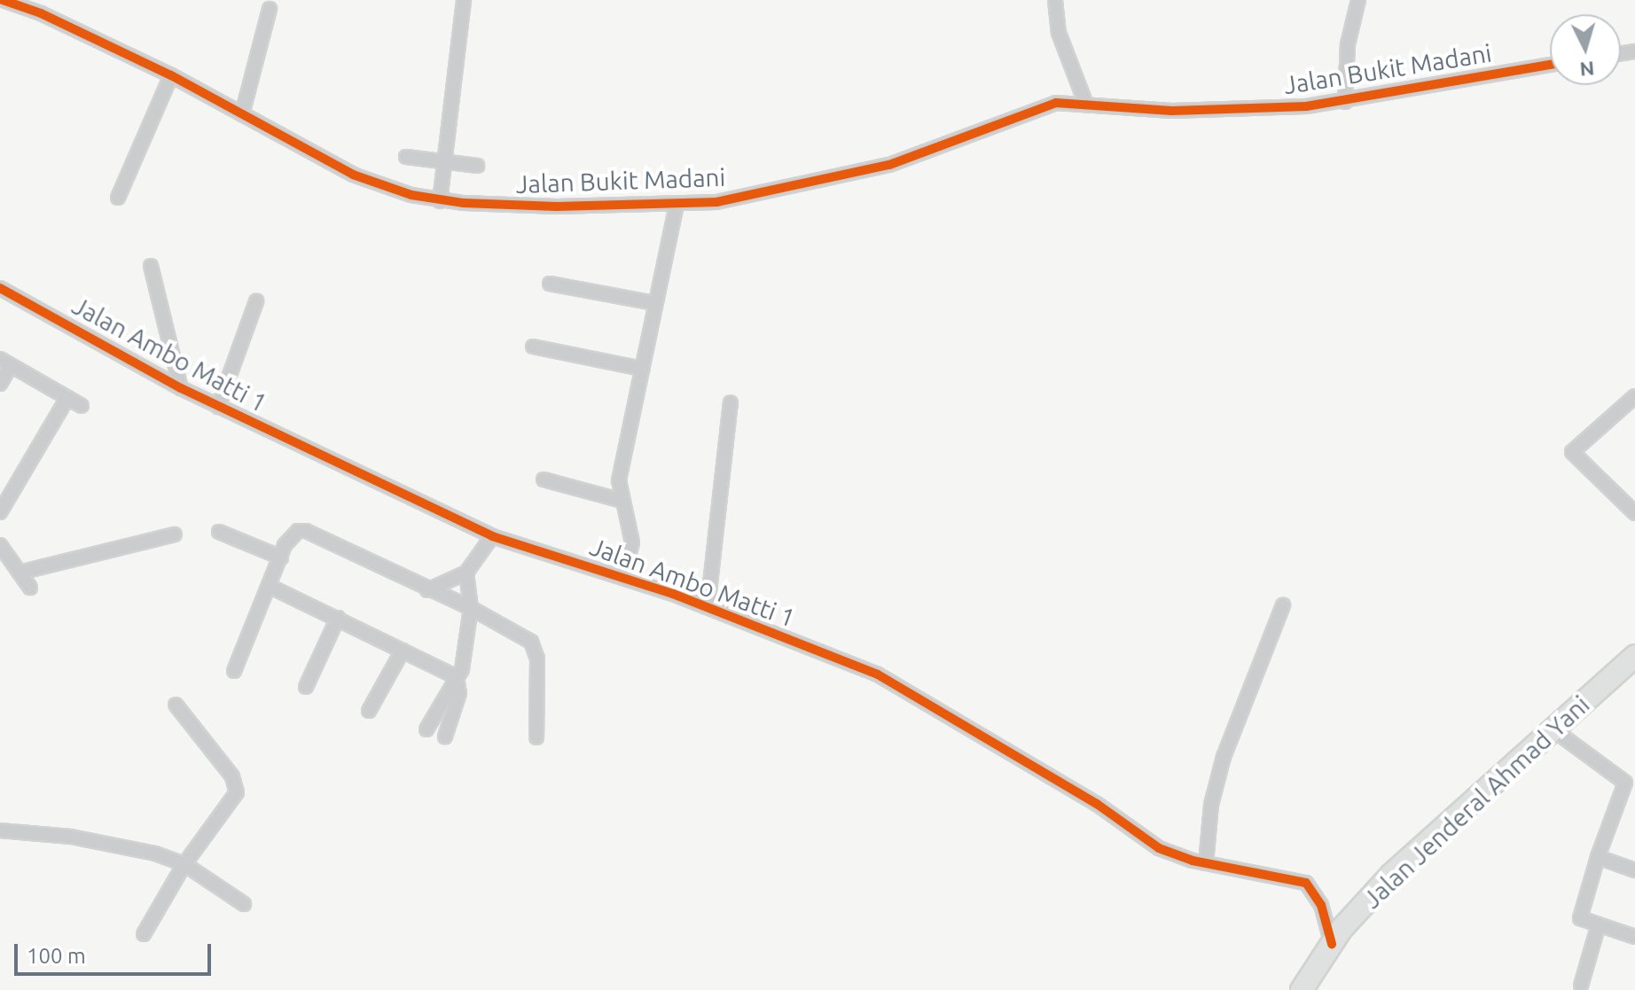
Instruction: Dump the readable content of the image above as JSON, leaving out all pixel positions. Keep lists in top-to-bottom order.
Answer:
{
  "streets": {
    "highway": ["Jalan Jenderal Ahmad Yani"],
    "street": ["Jalan Bukit Madani", "Jalan Ambo Matti 1"]
  },
  "crossings": [
    ["Jalan Ambo Matti 1", "Jalan Jenderal Ahmad Yani"]
  ],
  "scale_bar": "100 m",
  "north": "bottom"
}
